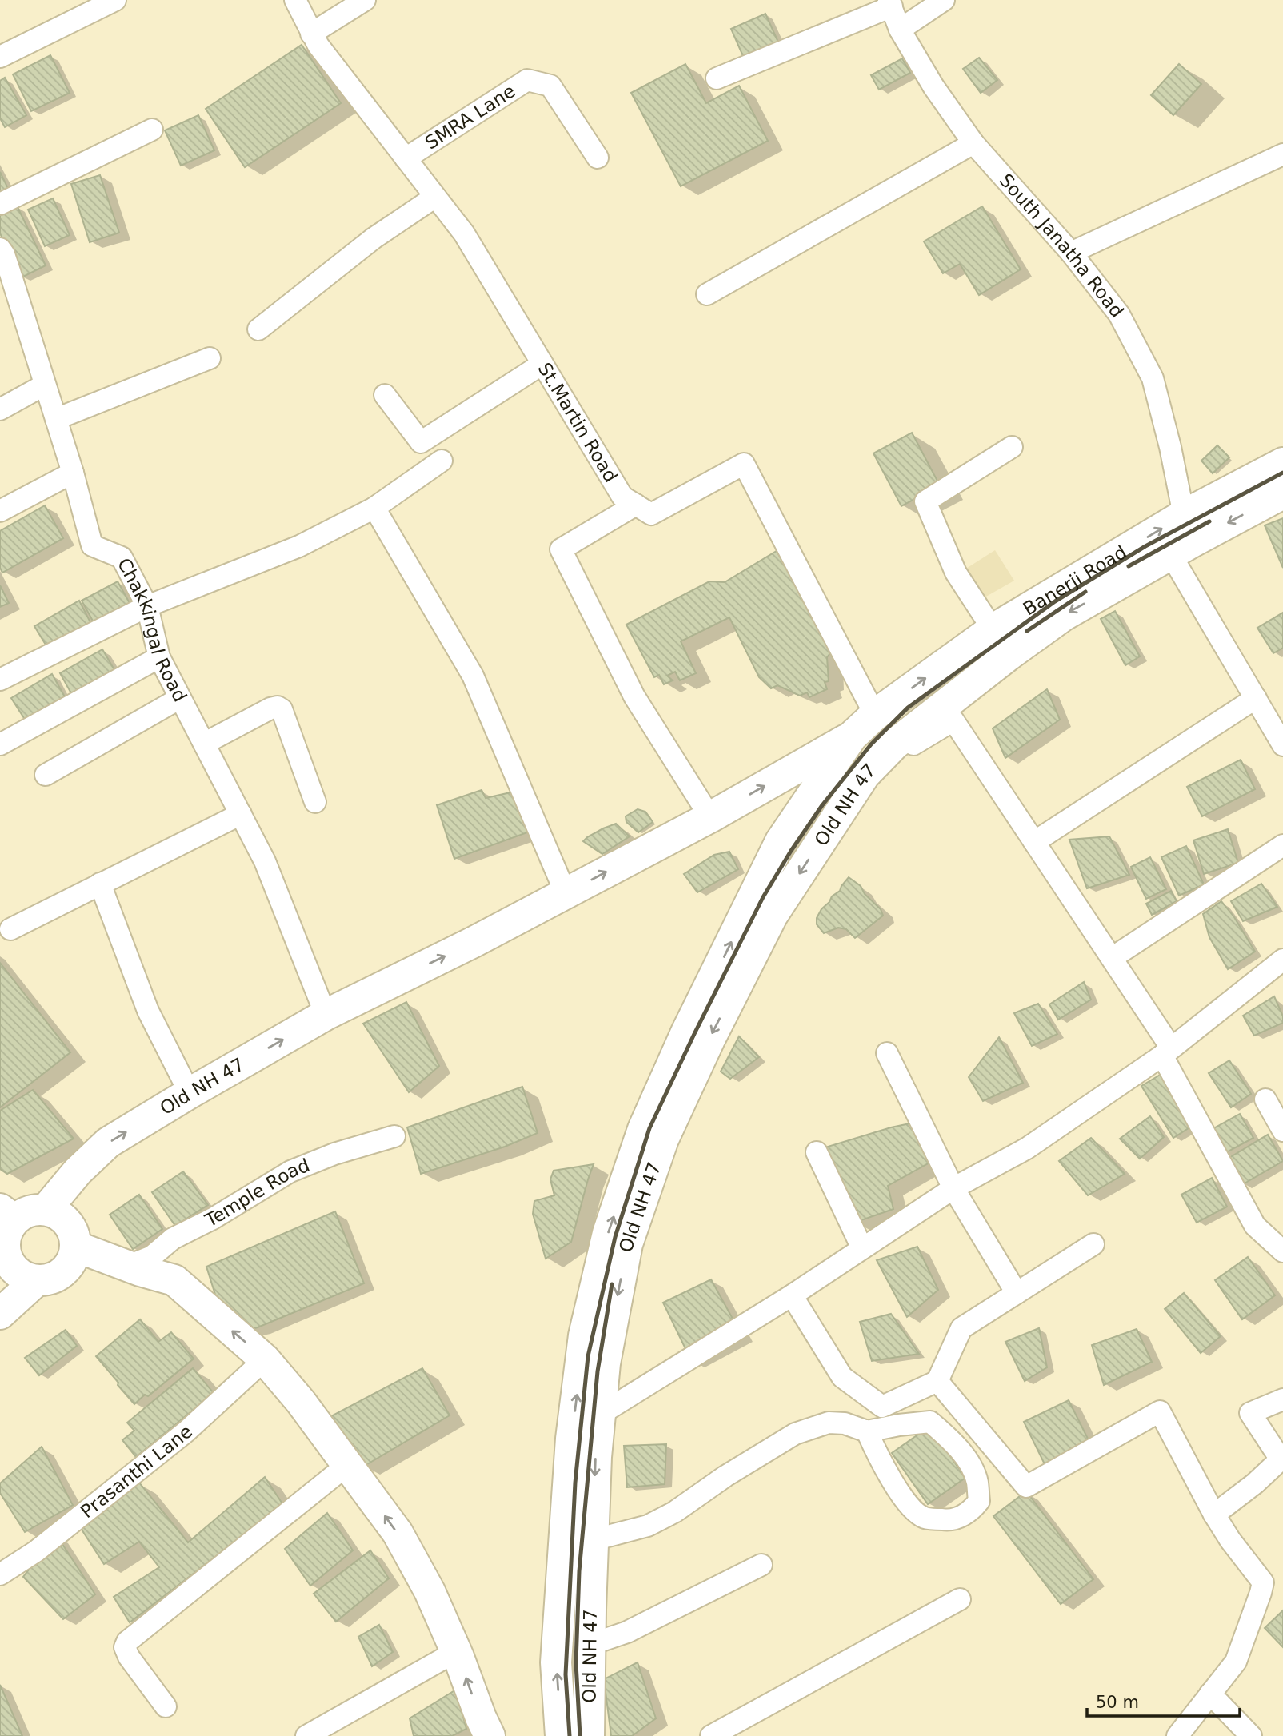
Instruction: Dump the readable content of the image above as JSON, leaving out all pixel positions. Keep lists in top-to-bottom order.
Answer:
{
  "streets": {
    "main road": ["Banerji Road", "Old NH 47"],
    "street": [
      "SMRA Lane",
      "South Janatha Road",
      "St.Martin Road",
      "Chakkingal Road",
      "Temple Road",
      "Prasanthi Lane"
    ]
  },
  "crossings": [
    ["SMRA Lane", "St.Martin Road"],
    ["South Janatha Road", "Banerji Road"],
    ["Banerji Road", "Old NH 47"],
    ["Chakkingal Road", "Old NH 47"]
  ],
  "scale_bar": "50 m"
}
